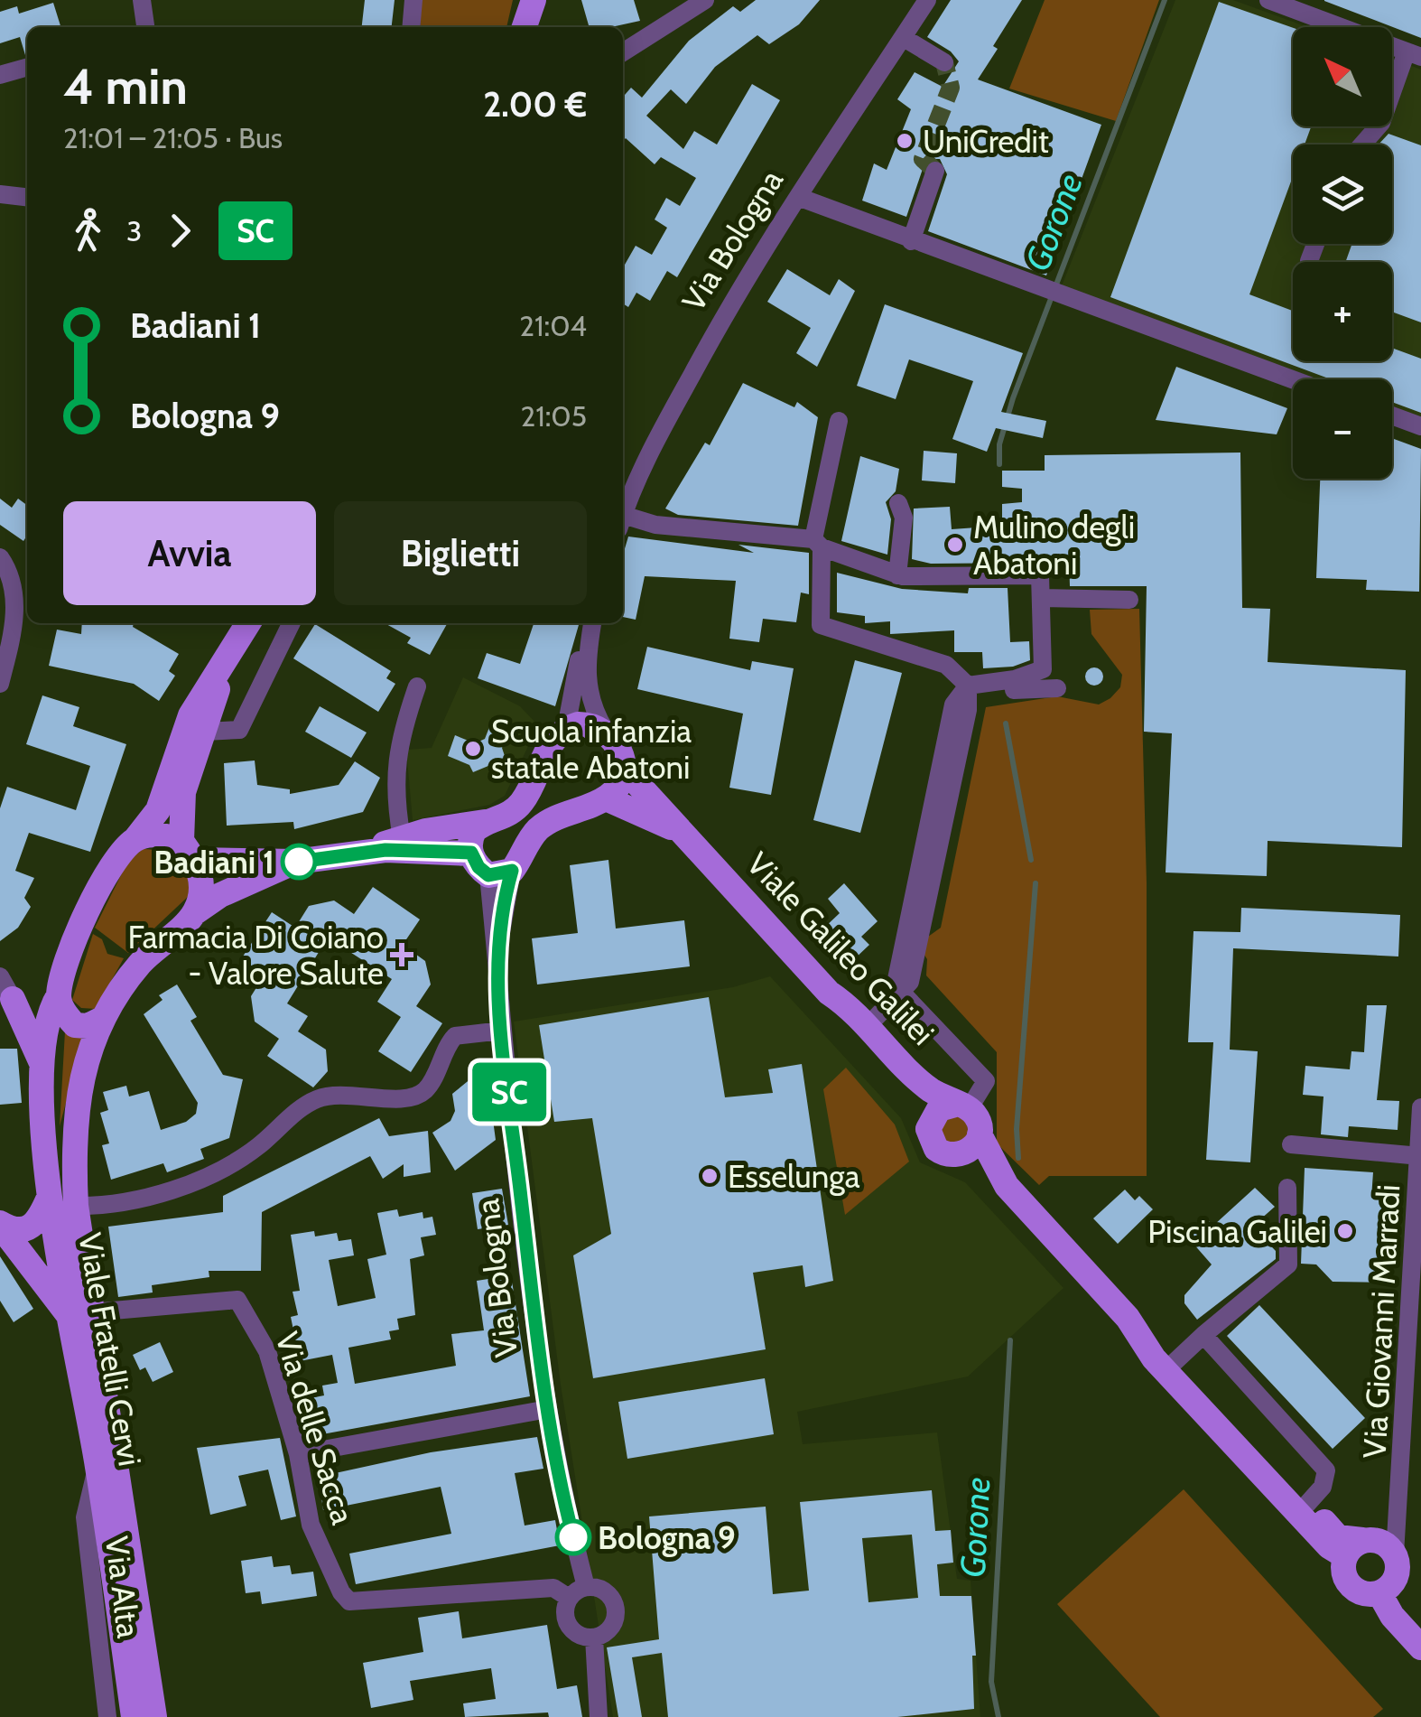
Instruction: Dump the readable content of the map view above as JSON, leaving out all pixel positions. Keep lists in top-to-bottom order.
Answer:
{
  "streets": {
    "main road": ["Viale Galileo Galilei", "Viale Fratelli Cervi"],
    "street": [
      "Via Bologna",
      "Via Giovanni Marradi",
      "Via delle Sacca",
      "Via Alta"
    ]
  },
  "crossings": [
    ["Via Bologna", "Via delle Sacca"],
    ["Viale Fratelli Cervi", "Via delle Sacca"],
    ["Viale Fratelli Cervi", "Via Alta"]
  ],
  "water": ["Gorone"],
  "places": {
    "other": [
      "UniCredit",
      "Mulino degli Abatoni",
      "Scuola infanzia statale Abatoni",
      "Badiani 1",
      "Esselunga",
      "Piscina Galilei",
      "Bologna 9"
    ],
    "health": ["Farmacia Di Coiano - Valore Salute"]
  },
  "lines": ["bus line SC"],
  "north": "top left",
  "page": {
    "on_map": "SC",
    "map_buttons": ["+", "−"],
    "heading": ["4 min", "21:01 – 21:05 · Bus", "2.00 €"],
    "legs": ["3", "SC"],
    "list": [
      {
        "name": "Badiani 1",
        "value": "21:04"
      },
      {
        "name": "Bologna 9",
        "value": "21:05"
      }
    ],
    "buttons": ["Avvia", "Biglietti"]
  }
}
